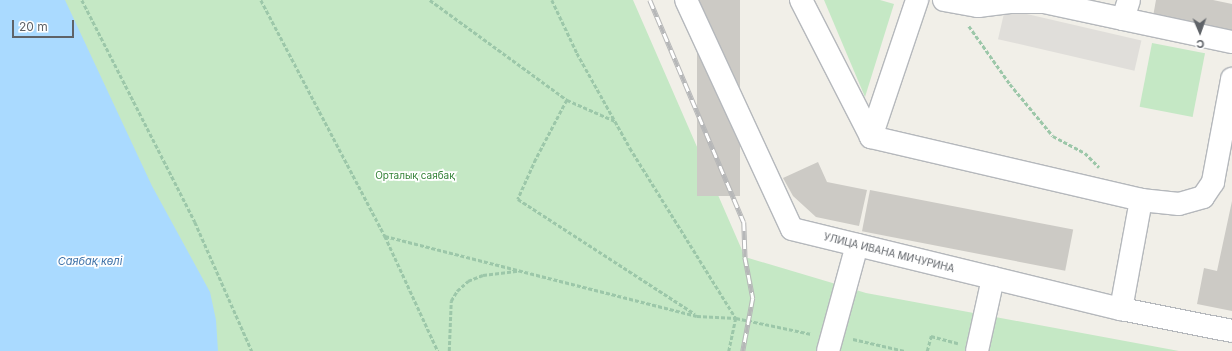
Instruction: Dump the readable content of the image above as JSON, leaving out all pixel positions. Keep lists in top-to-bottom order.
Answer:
{
  "streets": {
    "street": ["УЛИЦА ИВАНА МИЧУРИНА"]
  },
  "water": ["Саябақ көлі"],
  "parks": ["Орталық саябақ"],
  "scale_bar": "20 m",
  "north": "bottom"
}
